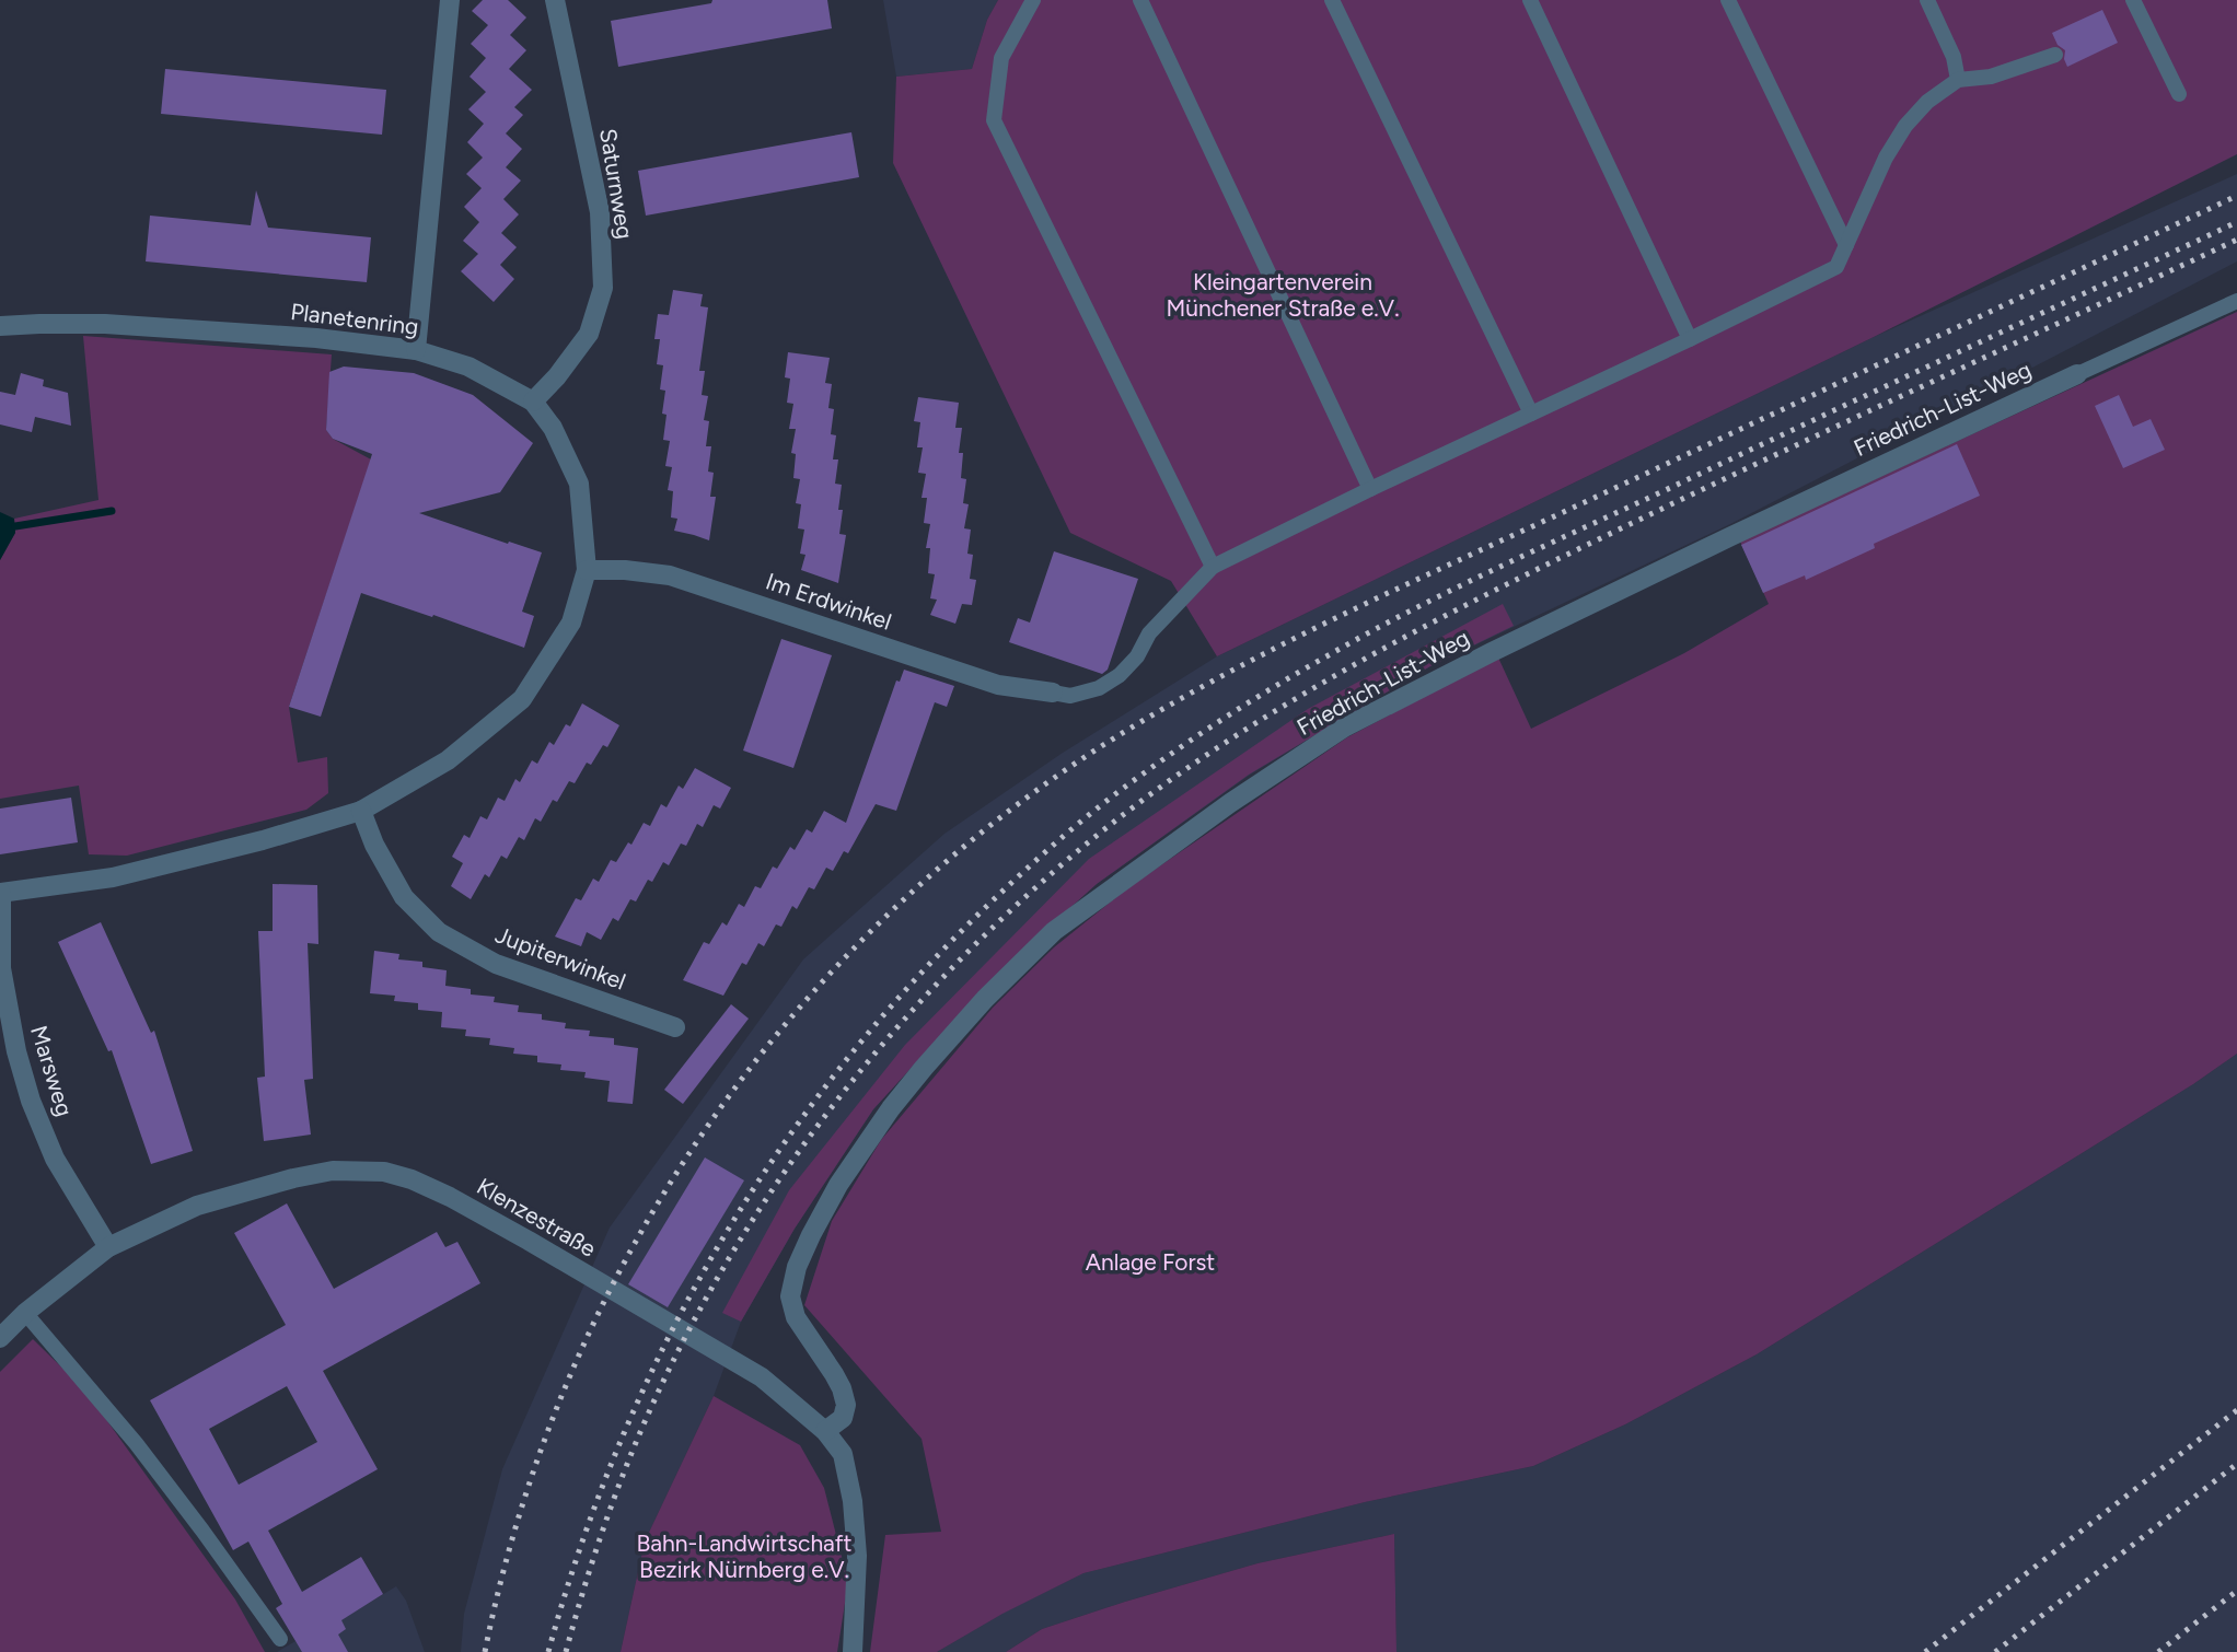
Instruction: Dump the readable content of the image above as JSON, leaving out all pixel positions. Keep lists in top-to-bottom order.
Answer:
{
  "streets": {
    "street": [
      "Saturnweg",
      "Planetenring",
      "Friedrich-List-Weg",
      "Im Erdwinkel",
      "Jupiterwinkel",
      "Marsweg",
      "Klenzestraße"
    ]
  },
  "crossings": [
    ["Saturnweg", "Planetenring"],
    ["Planetenring", "Im Erdwinkel"],
    ["Planetenring", "Jupiterwinkel"],
    ["Planetenring", "Marsweg"],
    ["Friedrich-List-Weg", "Klenzestraße"],
    ["Marsweg", "Klenzestraße"]
  ],
  "parks": ["Kleingartenverein Münchener Straße e.V.", "Anlage Forst", "Bahn-Landwirtschaft Bezirk Nürnberg e.V."]
}
